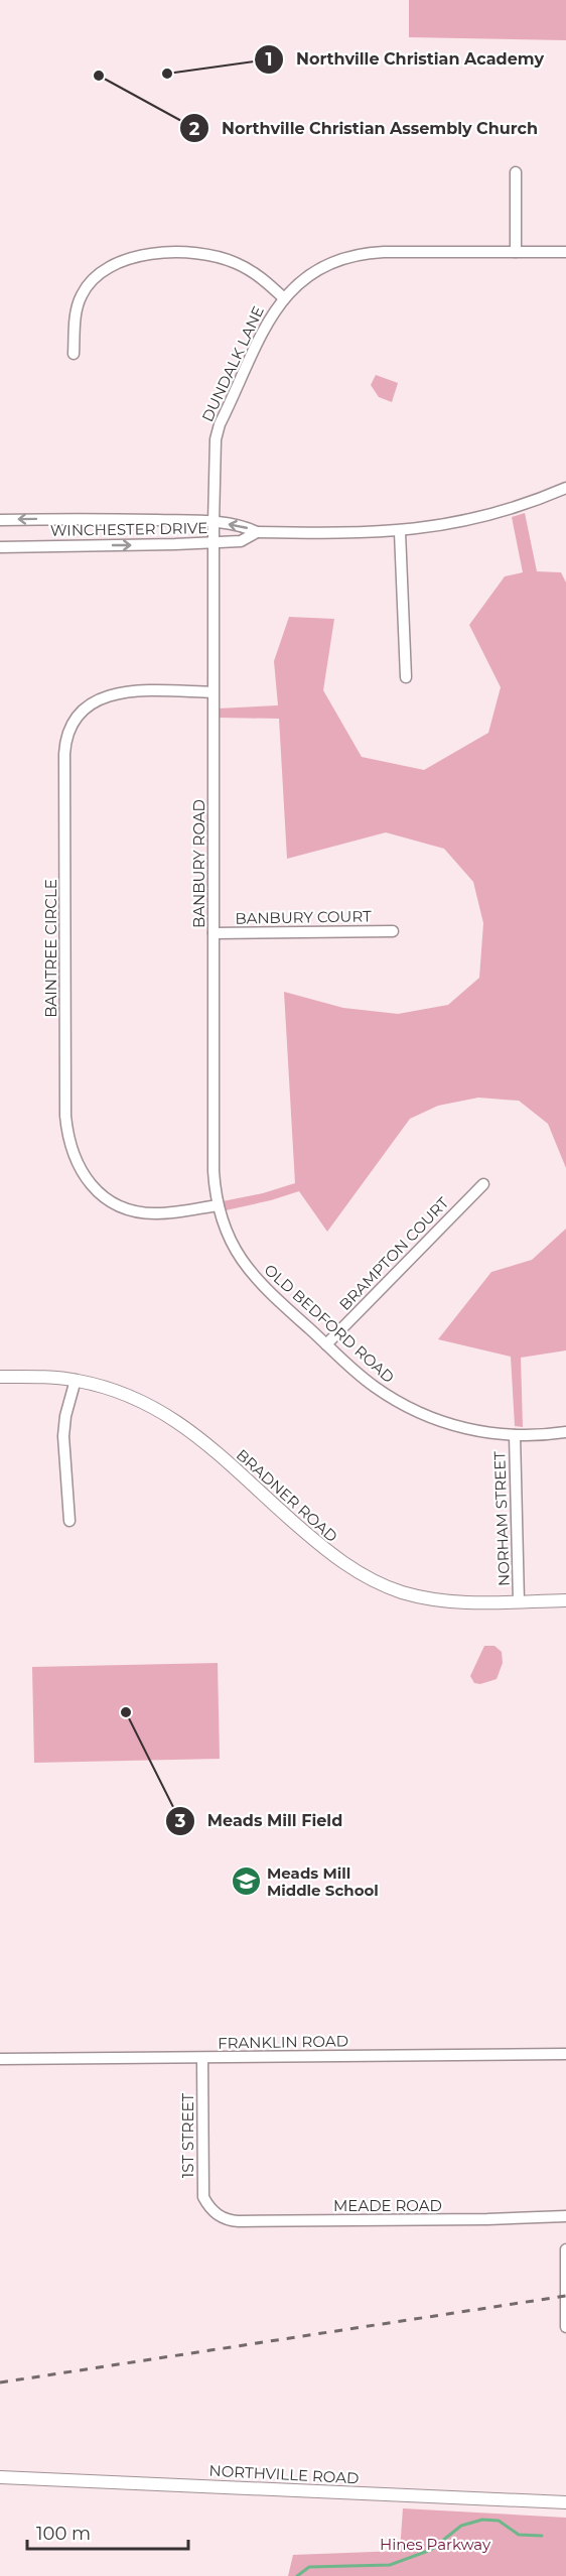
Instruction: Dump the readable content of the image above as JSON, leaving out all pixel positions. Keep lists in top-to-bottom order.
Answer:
{
  "streets": {
    "street": [
      "DUNDALK LANE",
      "WINCHESTER DRIVE",
      "BANBURY ROAD",
      "BANBURY COURT",
      "BAINTREE CIRCLE",
      "BRAMPTON COURT",
      "OLD BEDFORD ROAD",
      "BRADNER ROAD",
      "NORHAM STREET",
      "FRANKLIN ROAD",
      "1ST STREET",
      "MEADE ROAD",
      "NORTHVILLE ROAD"
    ]
  },
  "crossings": [
    ["DUNDALK LANE", "WINCHESTER DRIVE"],
    ["DUNDALK LANE", "BANBURY ROAD"],
    ["WINCHESTER DRIVE", "BANBURY ROAD"],
    ["BANBURY ROAD", "BANBURY COURT"],
    ["BANBURY ROAD", "BAINTREE CIRCLE"],
    ["BANBURY ROAD", "OLD BEDFORD ROAD"],
    ["BAINTREE CIRCLE", "OLD BEDFORD ROAD"],
    ["BRAMPTON COURT", "OLD BEDFORD ROAD"],
    ["OLD BEDFORD ROAD", "NORHAM STREET"],
    ["BRADNER ROAD", "NORHAM STREET"],
    ["FRANKLIN ROAD", "1ST STREET"],
    ["1ST STREET", "MEADE ROAD"]
  ],
  "parks": ["Hines Parkway"],
  "places": {
    "other": ["Northville Christian Academy", "Northville Christian Assembly Church", "Meads Mill Field"],
    "school or university": ["Meads Mill Middle School"]
  },
  "scale_bar": "100 m"
}
